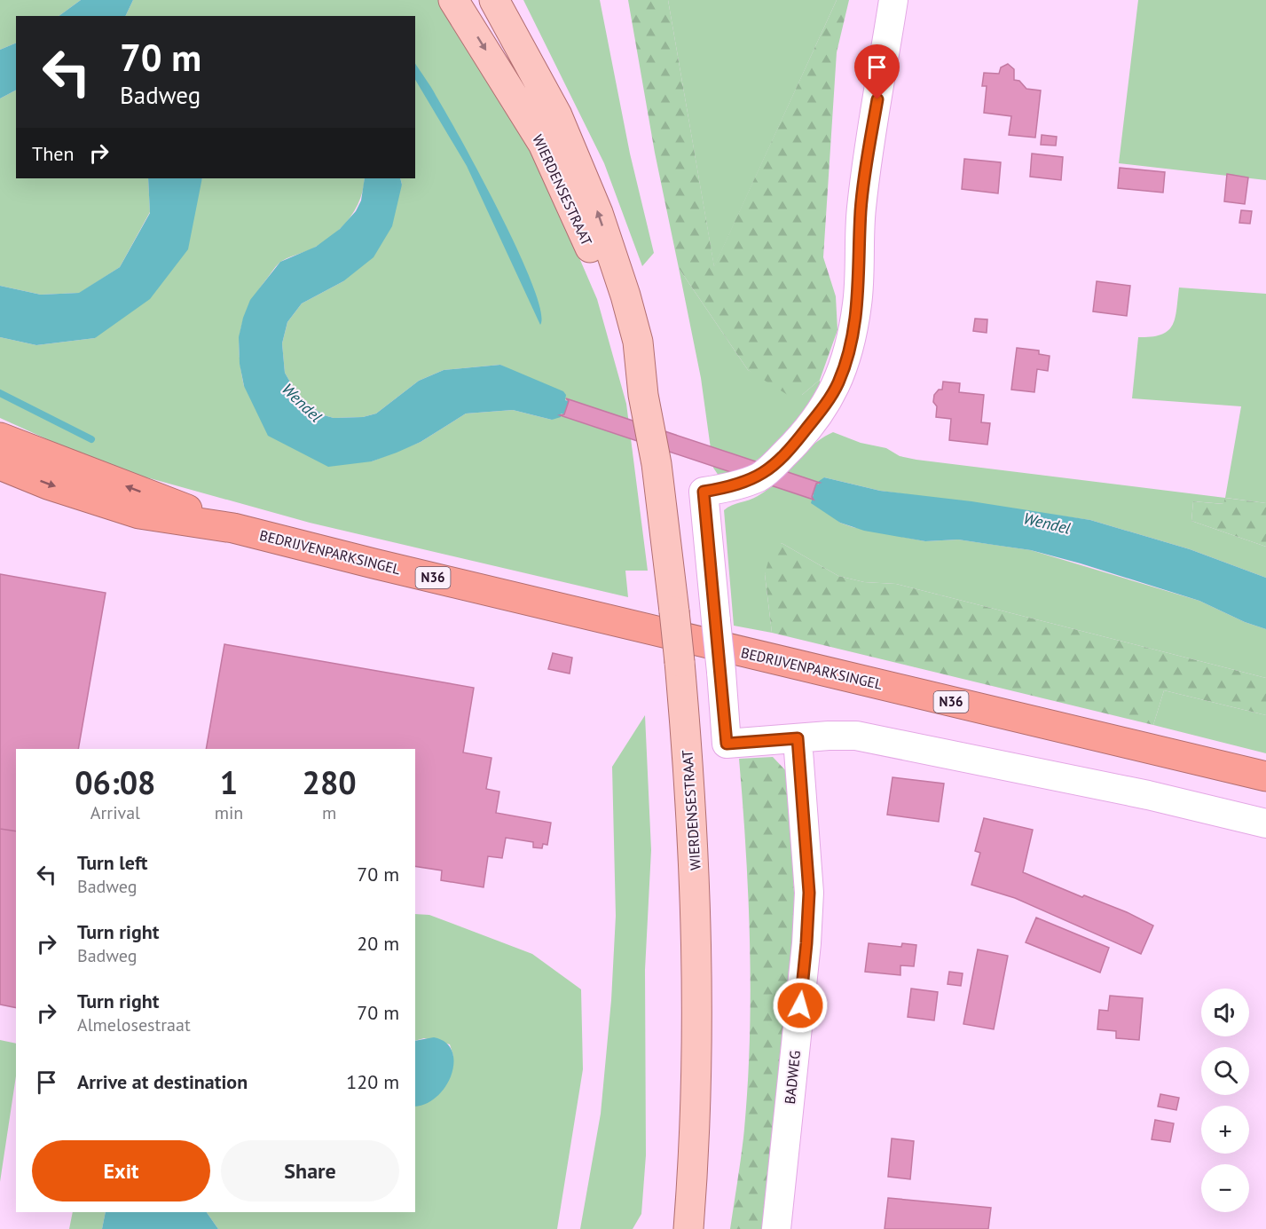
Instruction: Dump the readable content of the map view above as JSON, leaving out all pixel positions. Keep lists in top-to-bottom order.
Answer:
{
  "streets": {
    "highway": ["BEDRIJVENPARKSINGEL", "N36"],
    "main road": ["WIERDENSESTRAAT"],
    "street": ["BADWEG"]
  },
  "water": ["Wendel"],
  "page": {
    "turn": ["70 m", "Badweg"],
    "then": "Then",
    "eta": [
      "06:08",
      "Arrival",
      "1",
      "min",
      "280",
      "m"
    ],
    "list": [
      {
        "name": "Turn left",
        "note": "Badweg",
        "value": "70 m"
      },
      {
        "name": "Turn right",
        "note": "Badweg",
        "value": "20 m"
      },
      {
        "name": "Turn right",
        "note": "Almelosestraat",
        "value": "70 m"
      },
      {
        "name": "Arrive at destination",
        "value": "120 m"
      }
    ],
    "map_buttons": ["+", "−"],
    "buttons": ["Exit", "Share"]
  }
}
